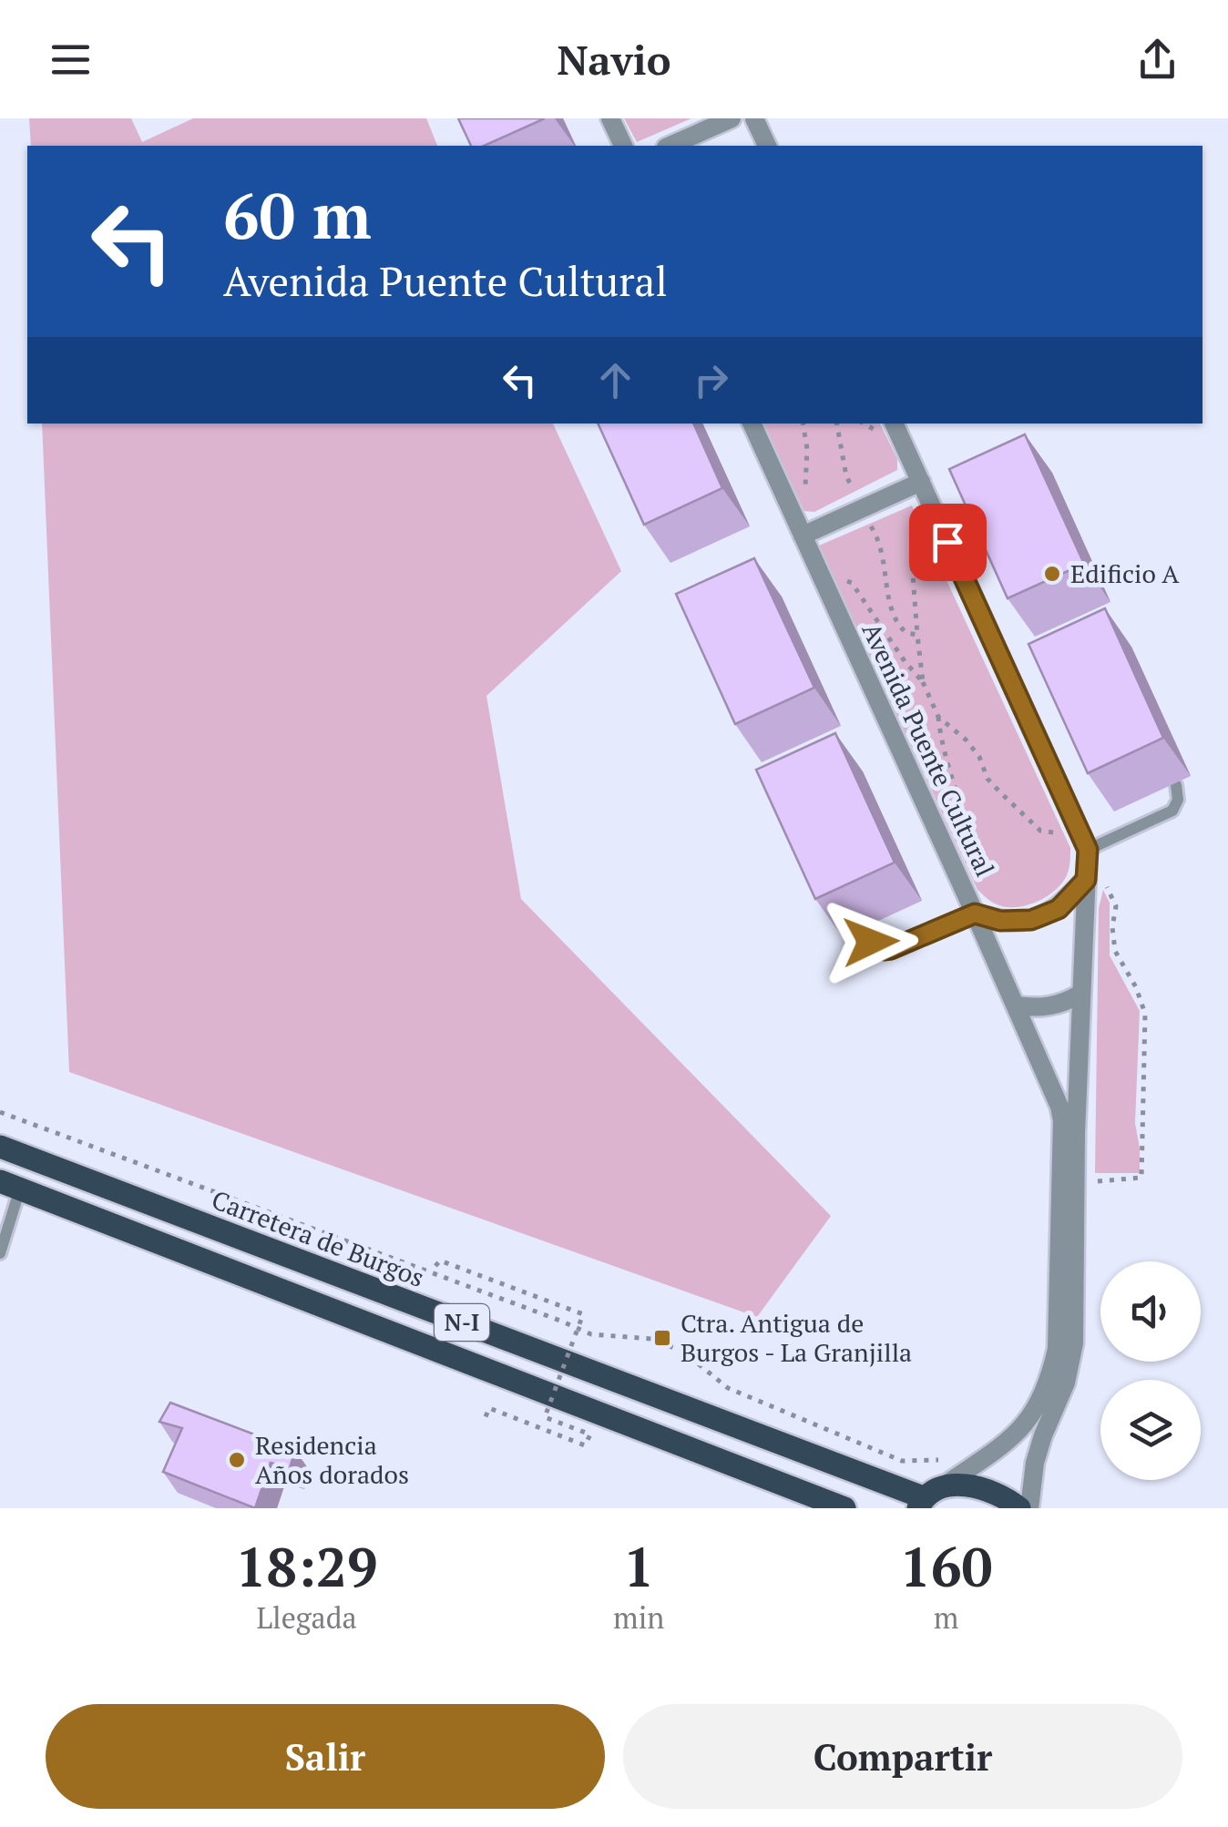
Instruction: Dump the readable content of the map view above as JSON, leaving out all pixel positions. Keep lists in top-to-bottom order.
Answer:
{
  "streets": {
    "main road": ["Carretera de Burgos", "N-I"],
    "street": ["Avenida Puente Cultural"]
  },
  "crossings": [
    ["Avenida Puente Cultural", "Carretera de Burgos"],
    ["Avenida Puente Cultural", "N-I"],
    ["Carretera de Burgos", "N-I"]
  ],
  "places": {
    "other": ["Edificio A", "Residencia Años dorados"],
    "transit": ["Ctra. Antigua de Burgos - La Granjilla"]
  },
  "page": {
    "header": "Navio",
    "turn": ["60 m", "Avenida Puente Cultural"],
    "eta": [
      "18:29",
      "Llegada",
      "1",
      "min",
      "160",
      "m"
    ],
    "buttons": ["Salir", "Compartir"]
  }
}
